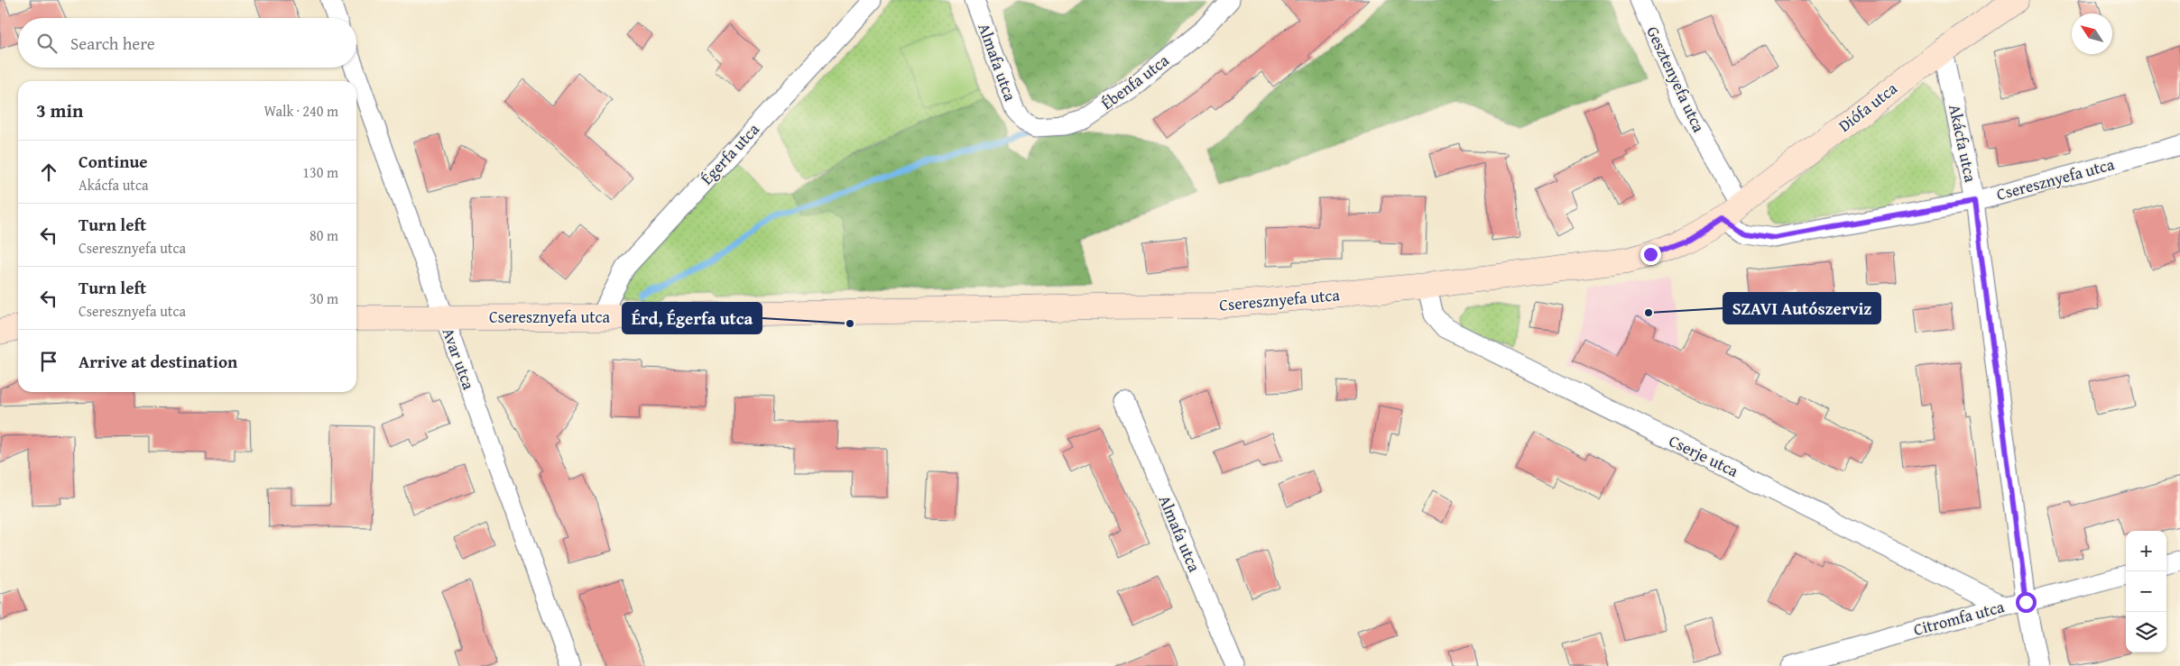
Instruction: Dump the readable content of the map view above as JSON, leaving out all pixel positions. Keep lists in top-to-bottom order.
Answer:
{
  "streets": {
    "street": [
      "Almafa utca",
      "Gesztenyefa utca",
      "Ébenfa utca",
      "Diófa utca",
      "Akácfa utca",
      "Égerfa utca",
      "Cseresznyefa utca",
      "Avar utca",
      "Cserje utca",
      "Citromfa utca"
    ]
  },
  "crossings": [
    ["Almafa utca", "Ébenfa utca"],
    ["Gesztenyefa utca", "Diófa utca"],
    ["Gesztenyefa utca", "Cseresznyefa utca"],
    ["Diófa utca", "Akácfa utca"],
    ["Diófa utca", "Cseresznyefa utca"],
    ["Akácfa utca", "Cseresznyefa utca"],
    ["Akácfa utca", "Citromfa utca"],
    ["Égerfa utca", "Cseresznyefa utca"],
    ["Cseresznyefa utca", "Avar utca"],
    ["Cseresznyefa utca", "Cserje utca"],
    ["Cserje utca", "Citromfa utca"]
  ],
  "places": ["SZAVI Autószerviz", "Érd, Égerfa utca"],
  "north": "top left",
  "page": {
    "search": "Search here",
    "heading": ["3 min", "Walk · 240 m"],
    "list": [
      ["Continue", "Akácfa utca", "130 m"],
      ["Turn left", "Cseresznyefa utca", "80 m"],
      ["Turn left", "Cseresznyefa utca", "30 m"],
      "Arrive at destination"
    ],
    "map_buttons": ["+", "−"]
  }
}
